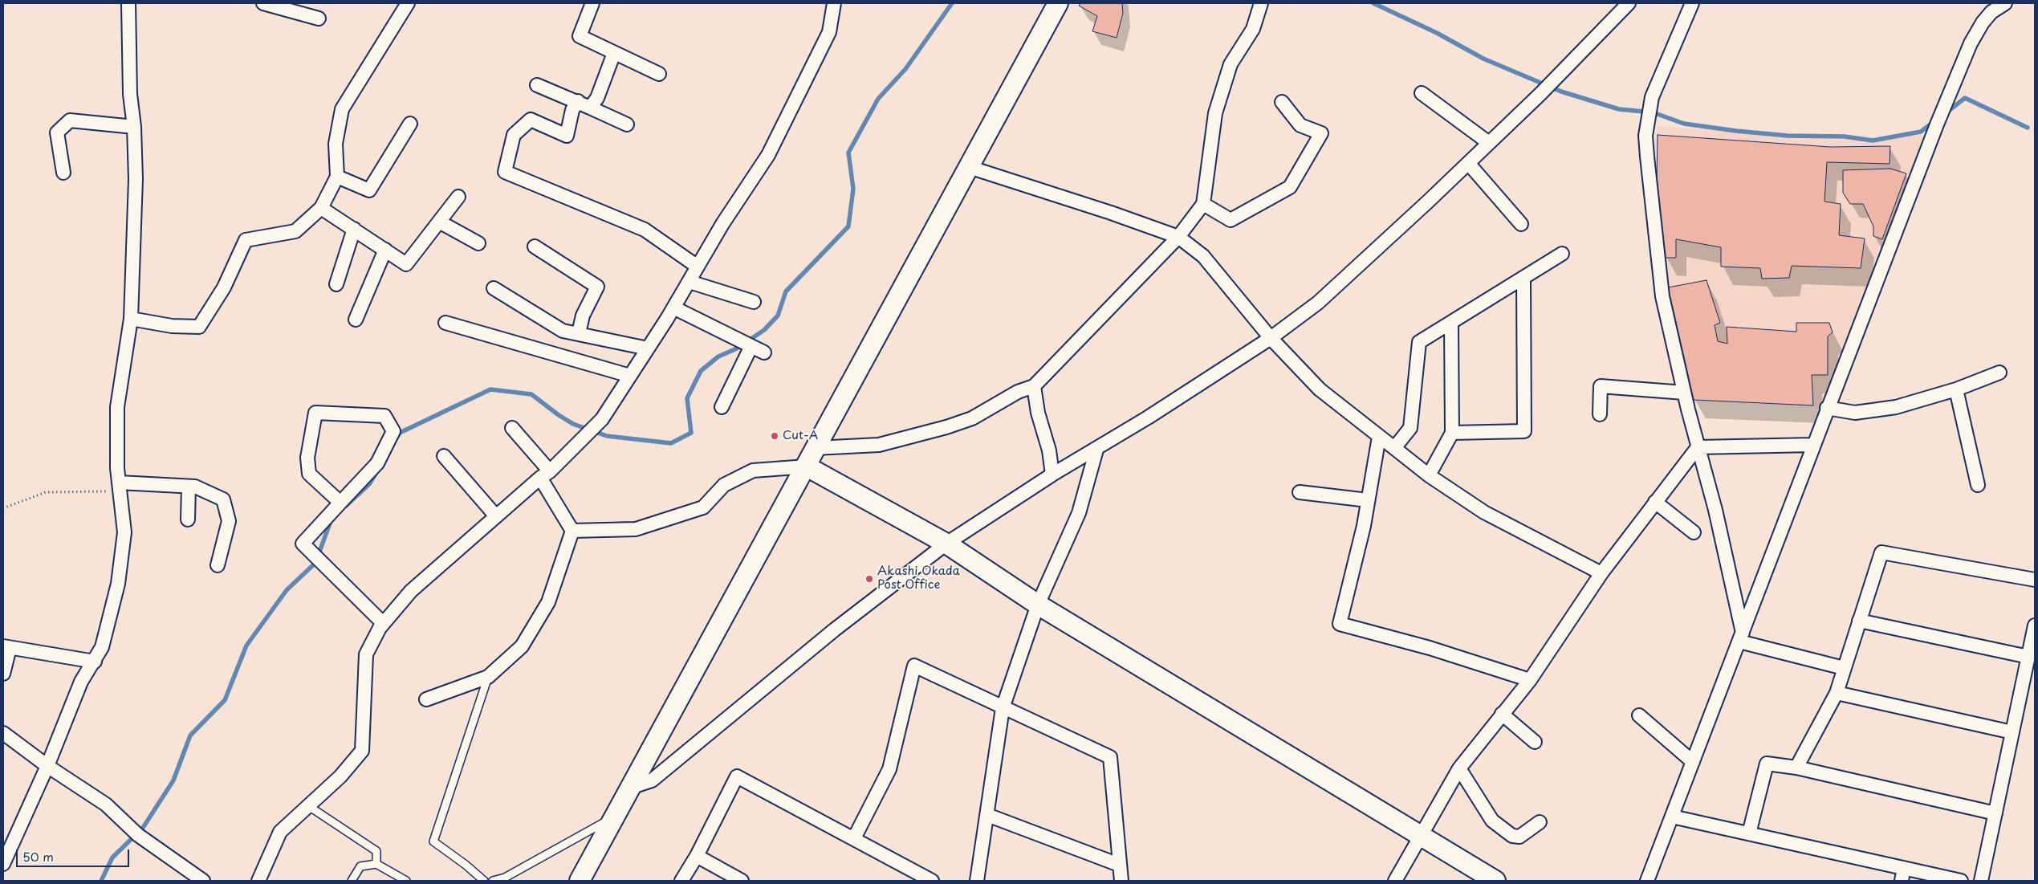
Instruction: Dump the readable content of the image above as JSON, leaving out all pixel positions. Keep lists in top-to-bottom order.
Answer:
{
  "places": ["Cut-A", "Akashi Okada Post Office"],
  "scale_bar": "50 m"
}
